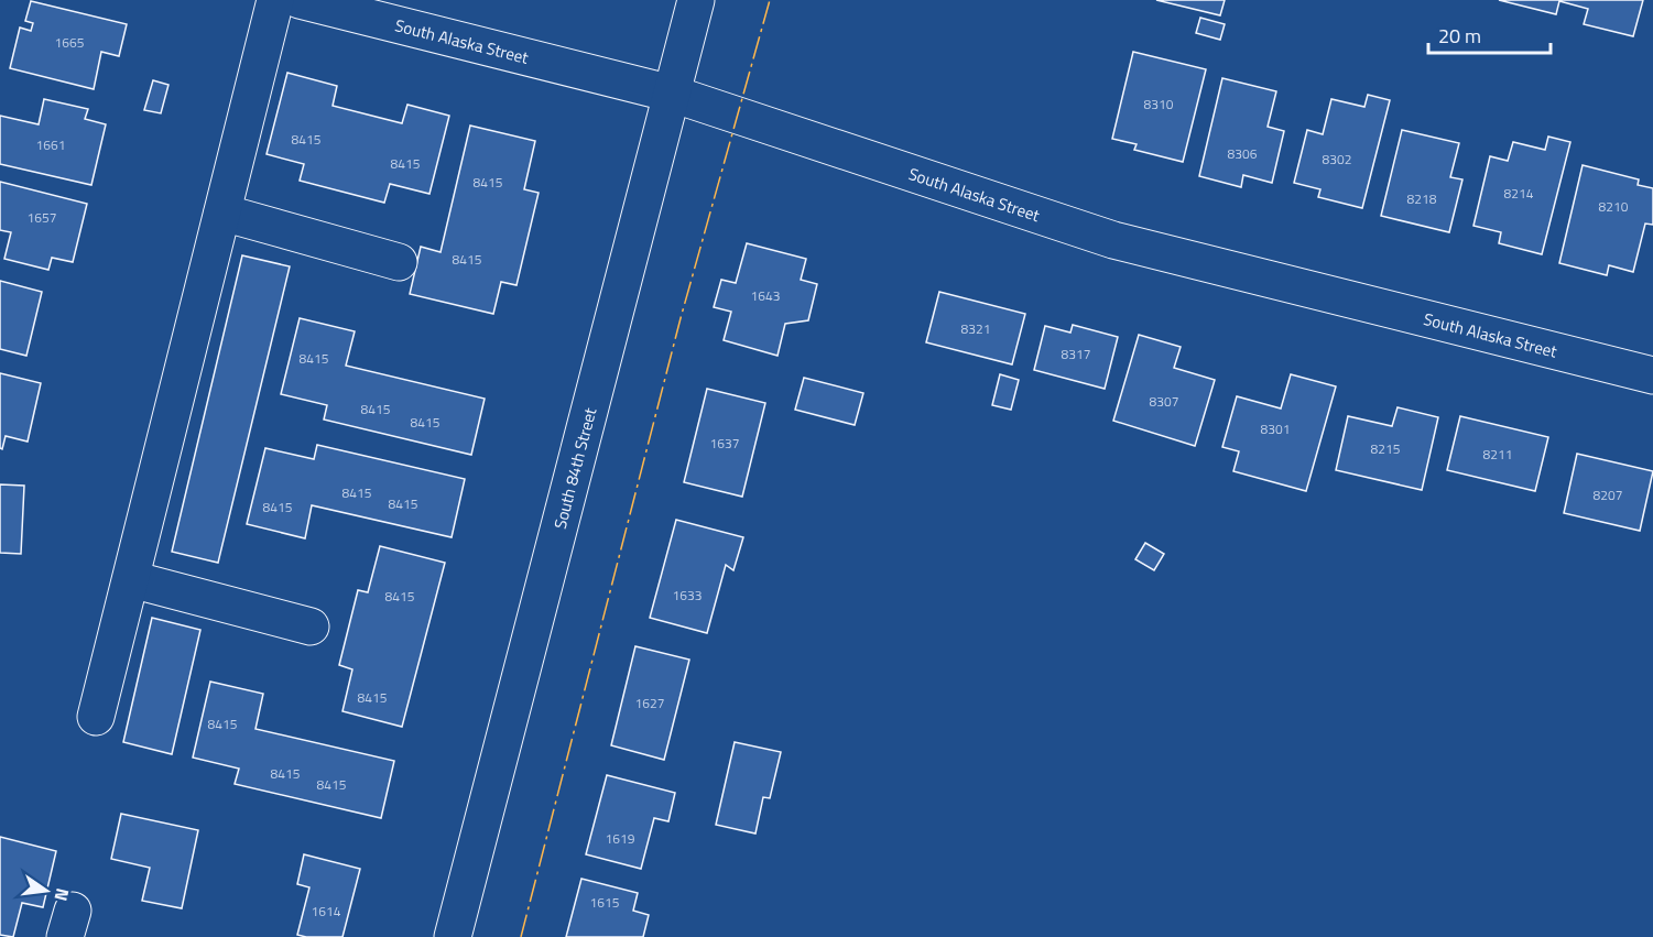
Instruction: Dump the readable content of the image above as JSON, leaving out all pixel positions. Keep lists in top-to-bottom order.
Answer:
{
  "streets": {
    "street": ["South Alaska Street", "South 84th Street"]
  },
  "crossings": [
    ["South Alaska Street", "South 84th Street"]
  ],
  "house_numbers": [
    "1665",
    "8310",
    "8415",
    "1661",
    "8306",
    "8302",
    "8415",
    "8415",
    "8214",
    "8218",
    "8210",
    "1657",
    "8415",
    "1643",
    "8321",
    "8317",
    "8415",
    "8307",
    "8415",
    "8415",
    "8301",
    "1637",
    "8215",
    "8211",
    "8415",
    "8207",
    "8415",
    "8415",
    "1633",
    "8415",
    "8415",
    "1627",
    "8415",
    "8415",
    "8415",
    "1619",
    "1615",
    "1614"
  ],
  "scale_bar": "20 m",
  "north": "right"
}
